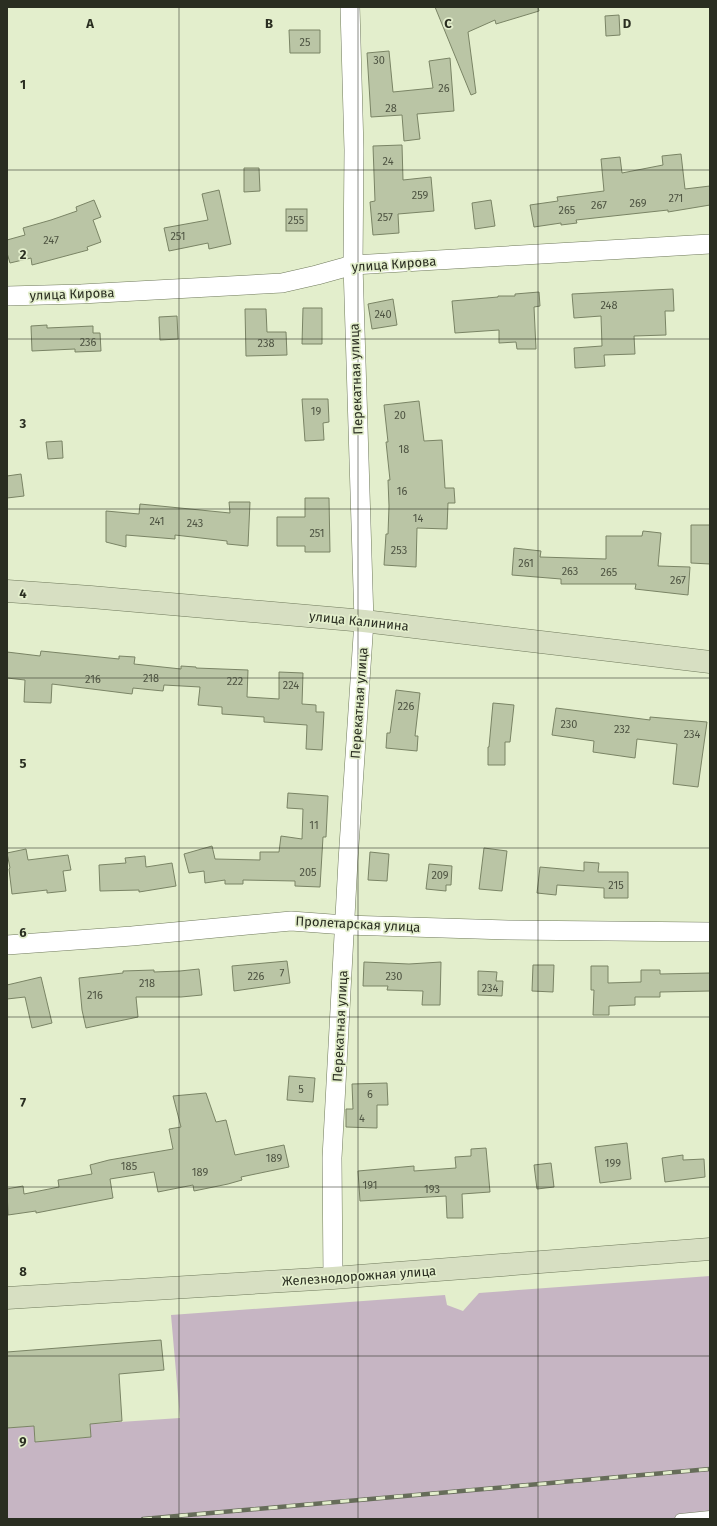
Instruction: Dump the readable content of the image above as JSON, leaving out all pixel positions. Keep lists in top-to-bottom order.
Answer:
{
  "streets": {
    "street": [
      "улица Кирова",
      "Перекатная улица",
      "улица Калинина",
      "Пролетарская улица",
      "Железнодорожная улица"
    ]
  },
  "crossings": [
    ["улица Кирова", "Перекатная улица"],
    ["Перекатная улица", "улица Калинина"],
    ["Перекатная улица", "Пролетарская улица"],
    ["Перекатная улица", "Железнодорожная улица"]
  ],
  "house_numbers": [
    "25",
    "30",
    "26",
    "28",
    "24",
    "259",
    "271",
    "269",
    "267",
    "265",
    "257",
    "255",
    "251",
    "247",
    "248",
    "240",
    "236",
    "238",
    "19",
    "20",
    "18",
    "16",
    "14",
    "241",
    "243",
    "251",
    "253",
    "261",
    "263",
    "265",
    "267",
    "218",
    "216",
    "222",
    "224",
    "226",
    "230",
    "232",
    "234",
    "11",
    "205",
    "209",
    "215",
    "7",
    "226",
    "230",
    "218",
    "234",
    "216",
    "5",
    "6",
    "4",
    "189",
    "199",
    "185",
    "189",
    "191",
    "193"
  ],
  "grid": {
    "columns": [
      "A",
      "B",
      "C",
      "D"
    ],
    "rows": [
      "1",
      "2",
      "3",
      "4",
      "5",
      "6",
      "7",
      "8",
      "9"
    ]
  }
}
